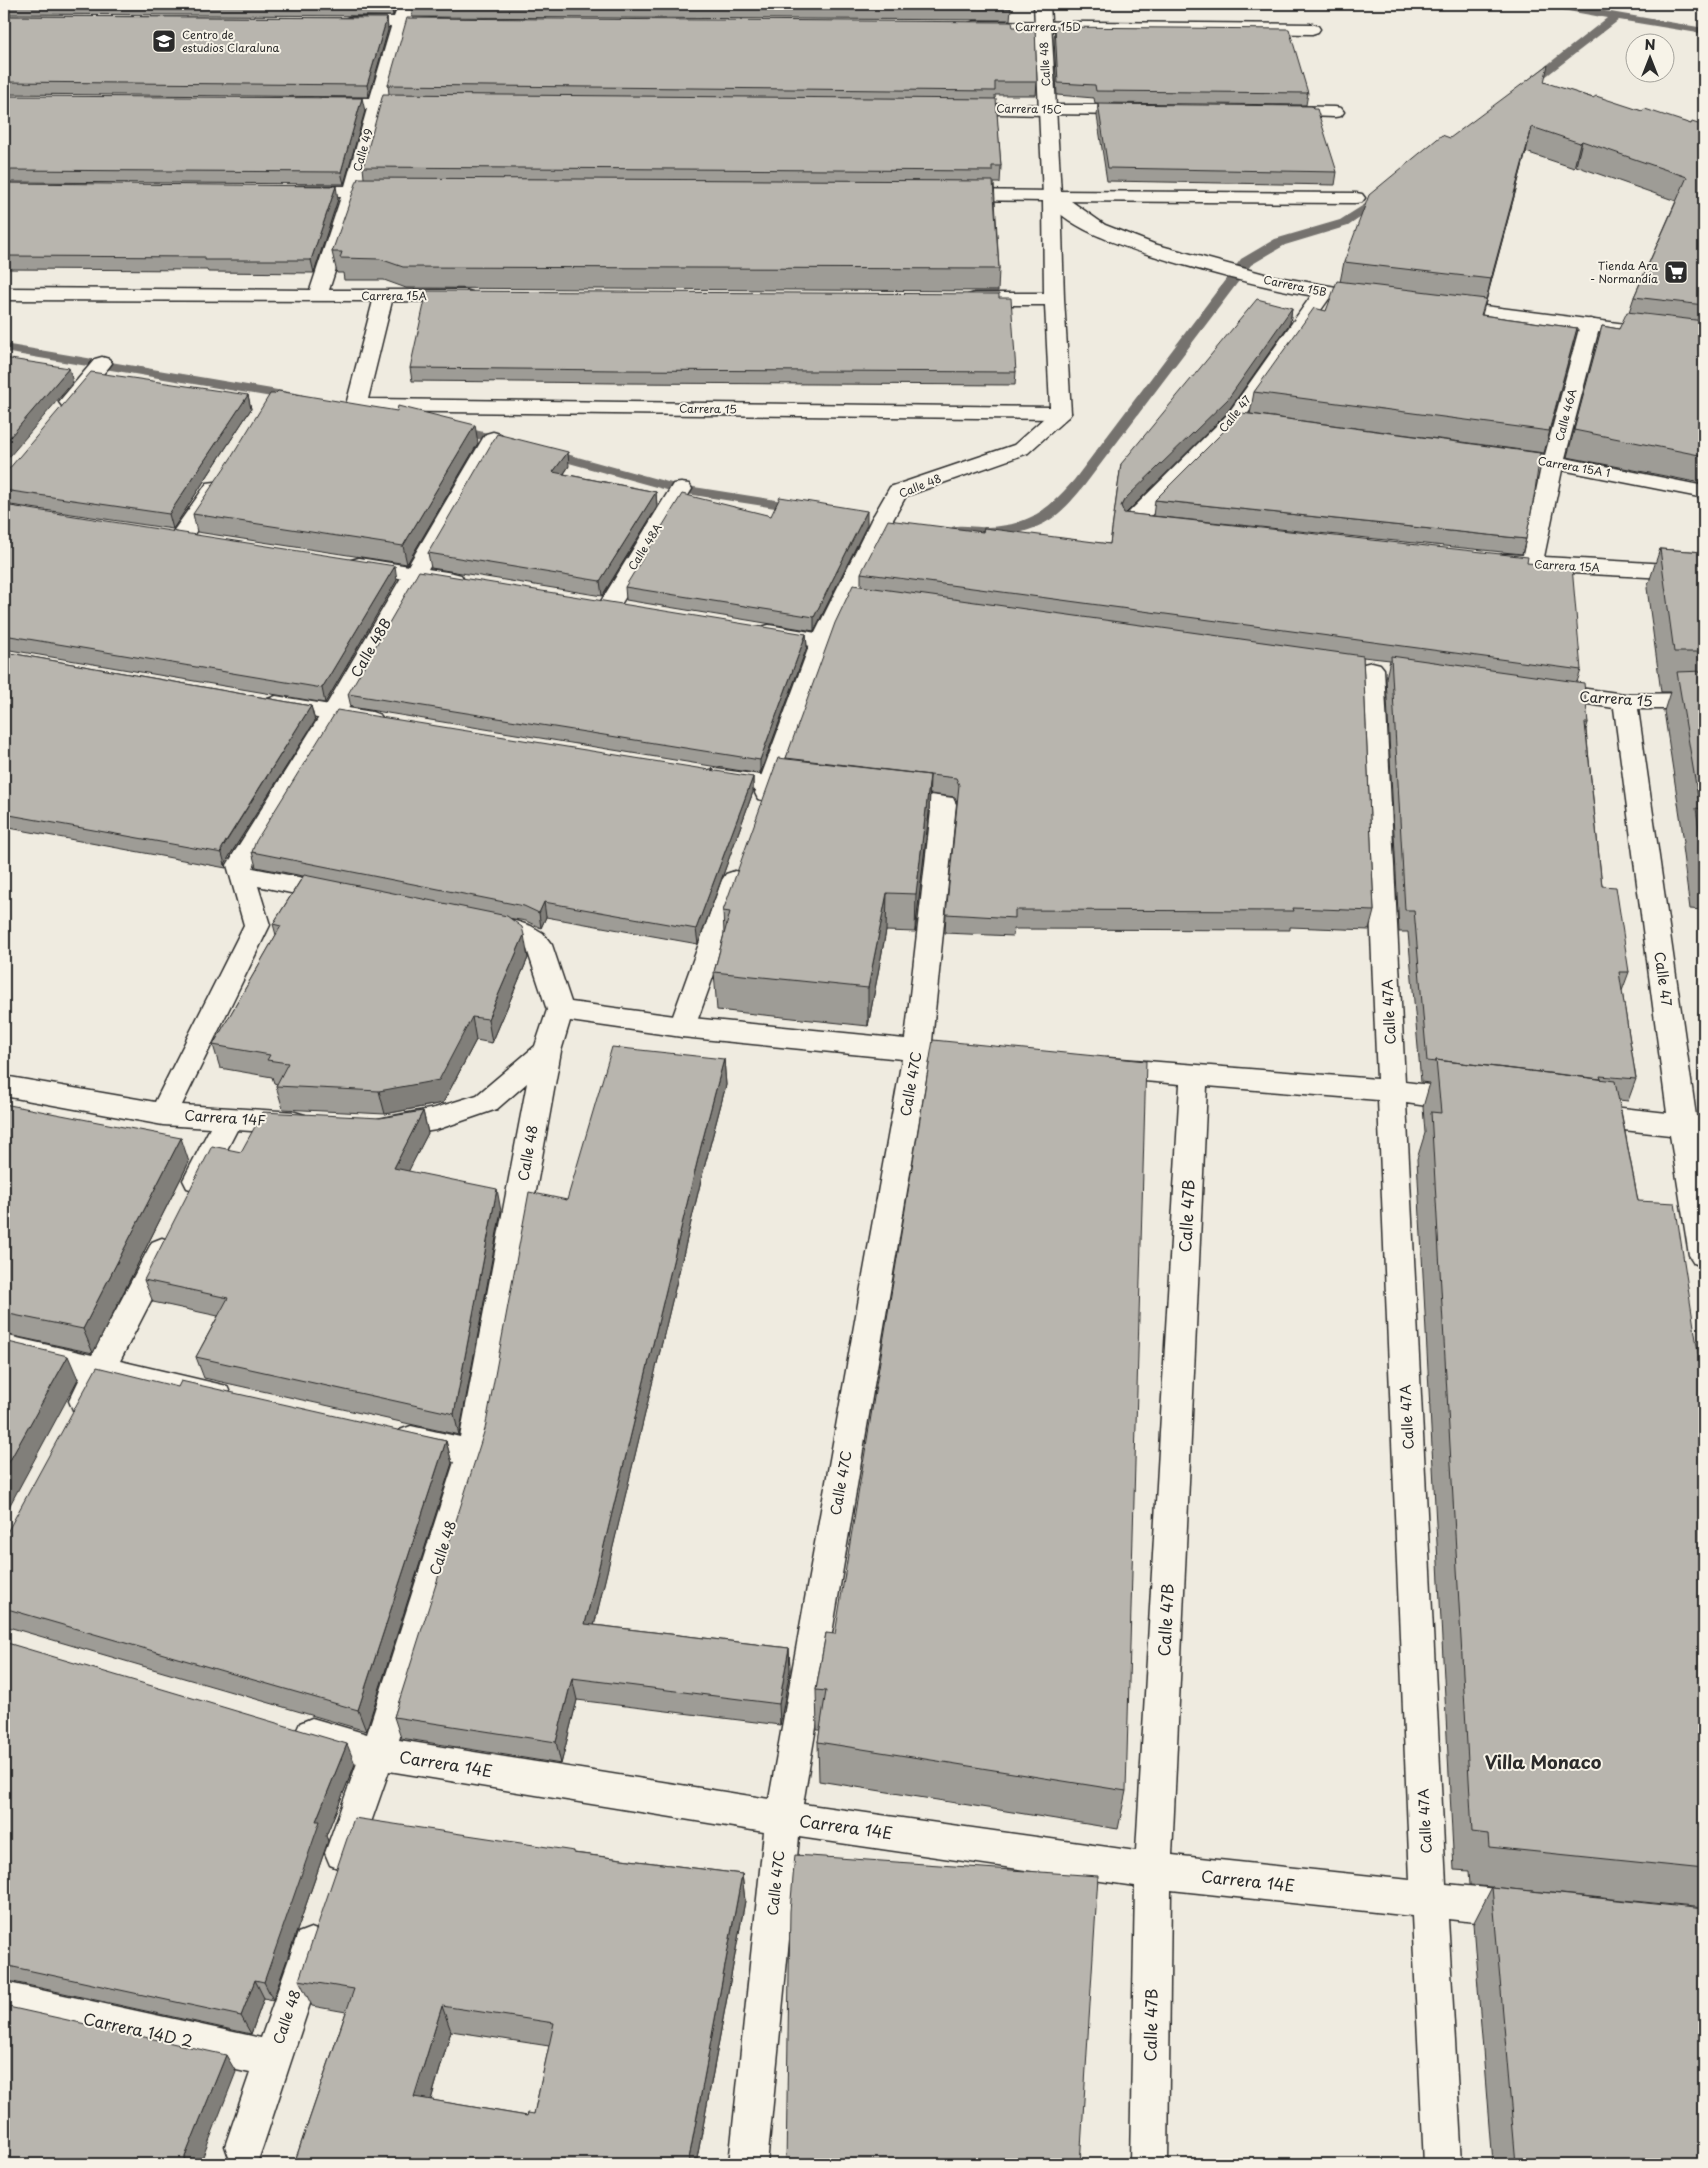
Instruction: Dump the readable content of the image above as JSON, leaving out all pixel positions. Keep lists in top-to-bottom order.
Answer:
{
  "streets": {
    "street": [
      "Carrera 15D",
      "Calle 48",
      "Carrera 15C",
      "Calle 49",
      "Carrera 15B",
      "Carrera 15A",
      "Carrera 15",
      "Calle 47",
      "Calle 46A",
      "Carrera 15A 1",
      "Calle 48A",
      "Calle 48B",
      "Calle 47A",
      "Calle 47C",
      "Carrera 14F",
      "Calle 47B",
      "Carrera 14E",
      "Carrera 14D 2"
    ]
  },
  "crossings": [
    ["Carrera 15D", "Calle 48"],
    ["Calle 48", "Carrera 15C"],
    ["Calle 48", "Carrera 15B"],
    ["Calle 48", "Carrera 15"],
    ["Calle 48", "Carrera 14E"],
    ["Calle 48", "Carrera 14D 2"],
    ["Calle 49", "Carrera 15A"],
    ["Carrera 15B", "Calle 47"],
    ["Carrera 15A", "Carrera 15"],
    ["Carrera 15A", "Calle 46A"],
    ["Carrera 15", "Calle 47"],
    ["Calle 46A", "Carrera 15A 1"],
    ["Calle 47A", "Carrera 14E"],
    ["Calle 47C", "Carrera 14E"],
    ["Calle 47B", "Carrera 14E"]
  ],
  "districts": ["Villa Monaco"],
  "places": {
    "school or university": ["Centro de estudios Claraluna"],
    "supermarket": ["Tienda Ara - Normandía"]
  },
  "north": "top"
}
